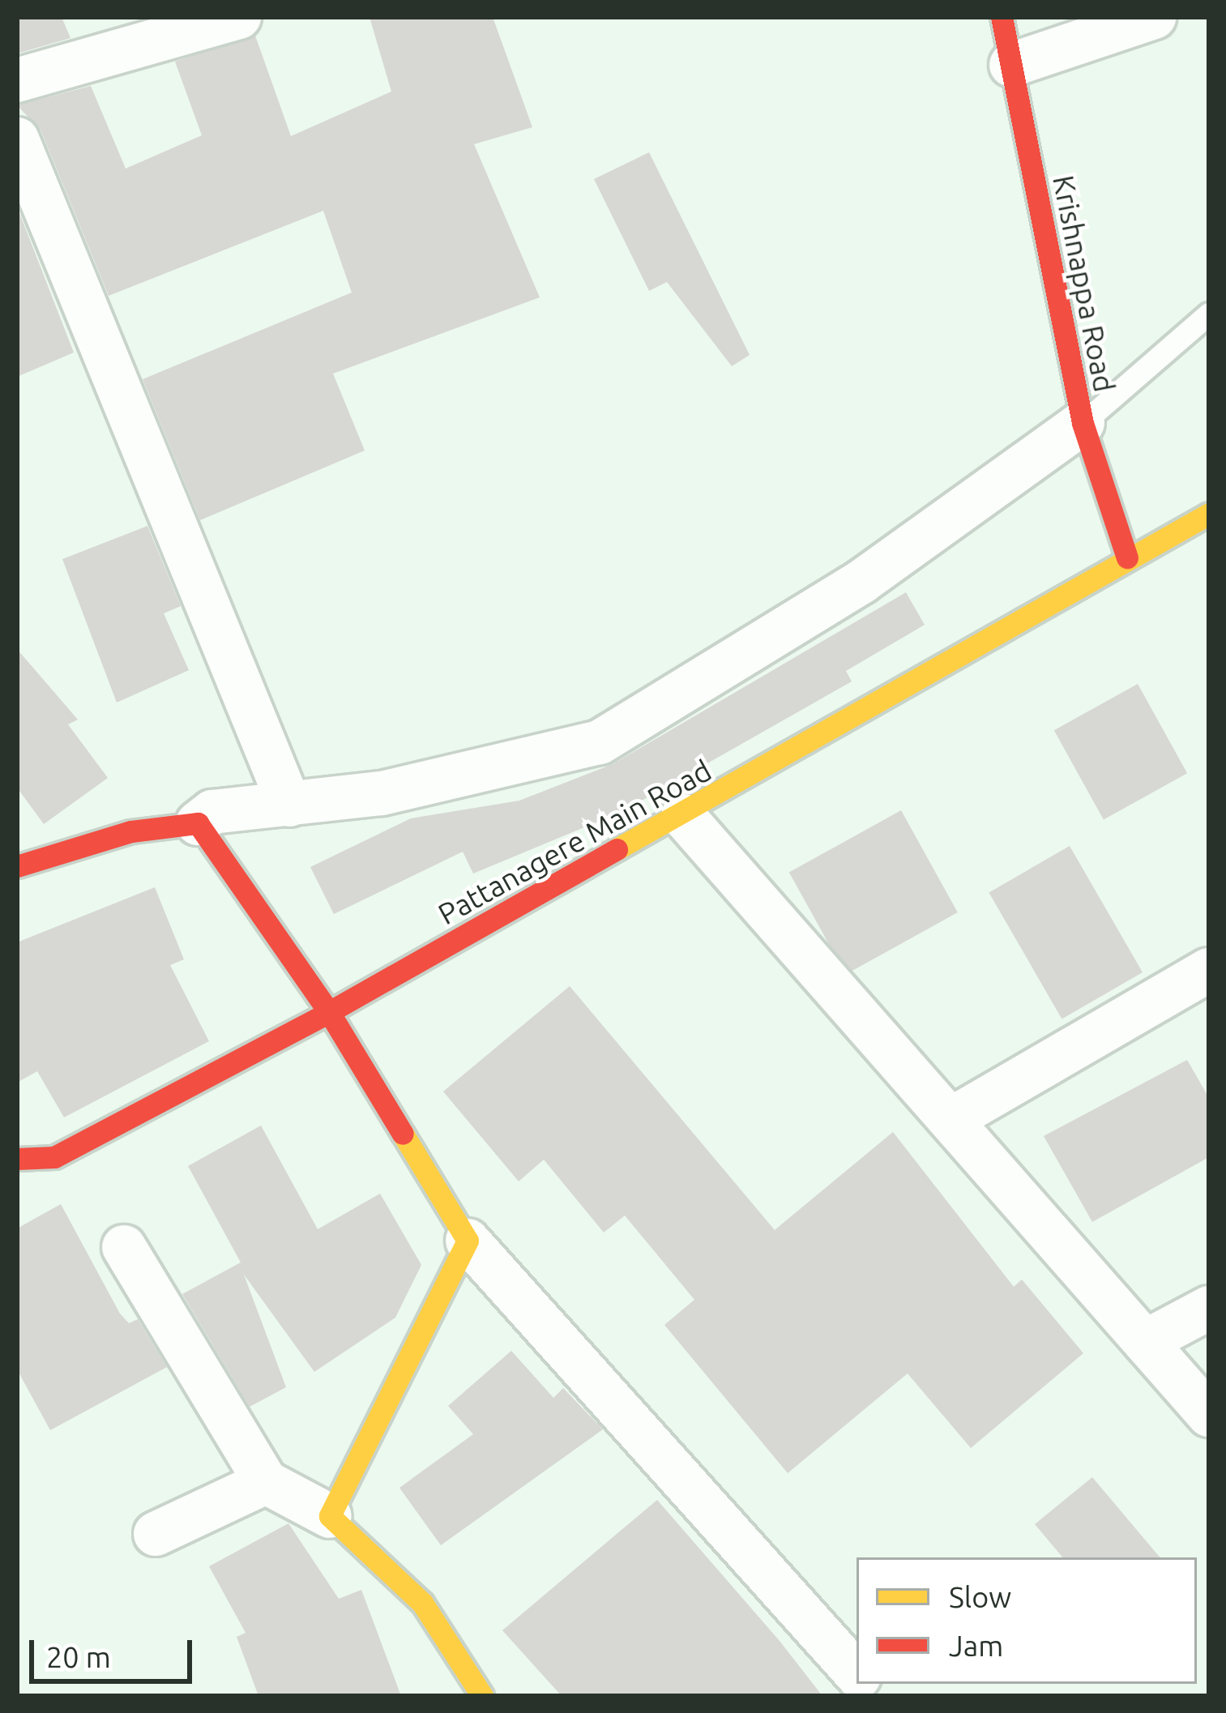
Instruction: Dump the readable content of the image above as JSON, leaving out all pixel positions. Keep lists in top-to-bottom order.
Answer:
{
  "streets": {
    "street": ["Krishnappa Road", "Pattanagere Main Road"]
  },
  "crossings": [
    ["Krishnappa Road", "Pattanagere Main Road"]
  ],
  "legend": ["Slow", "Jam"],
  "scale_bar": "20 m"
}
